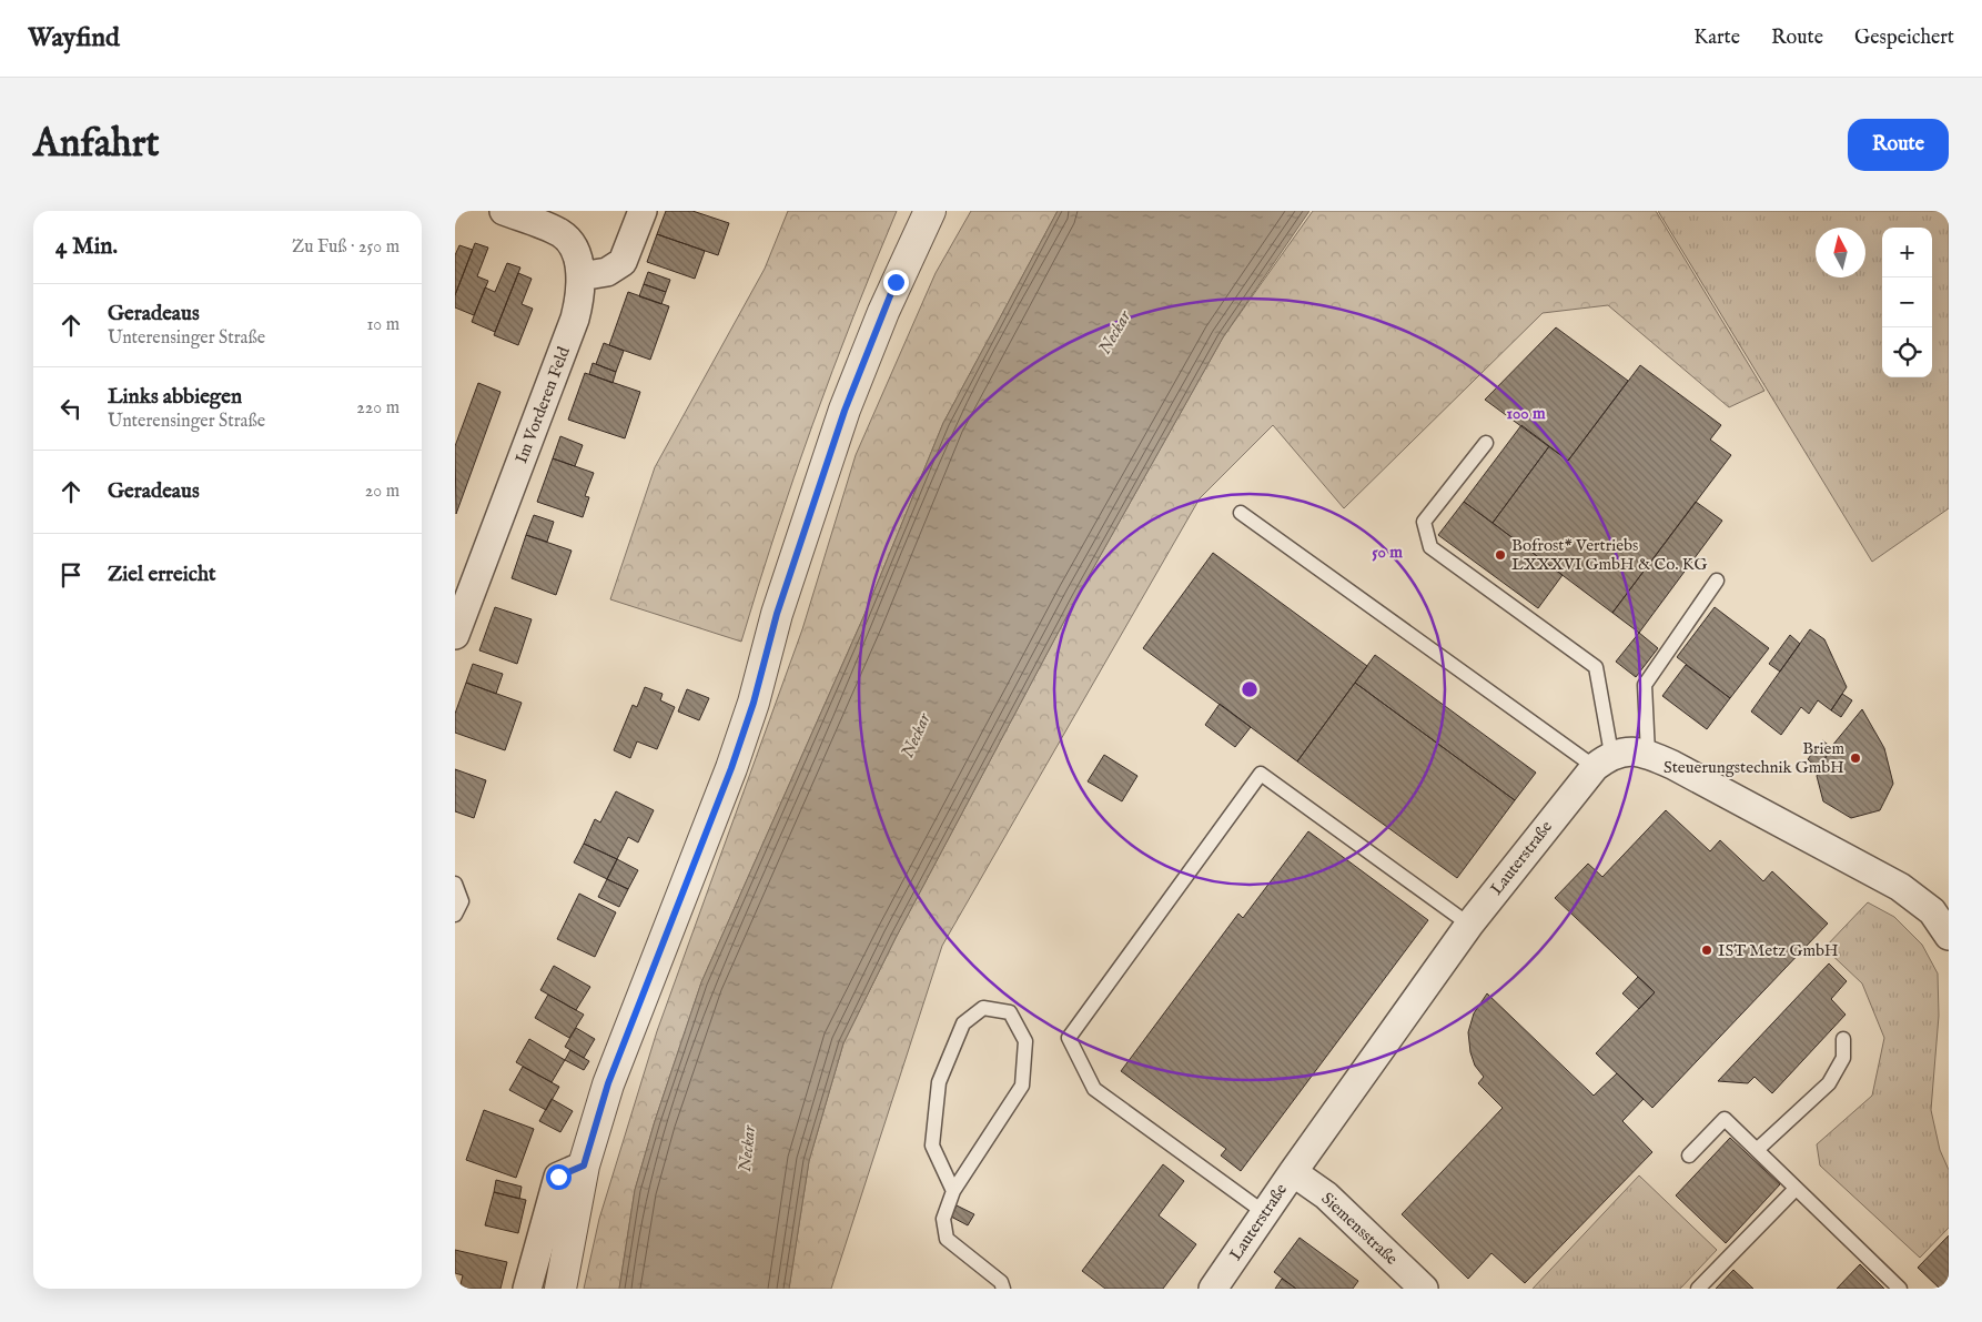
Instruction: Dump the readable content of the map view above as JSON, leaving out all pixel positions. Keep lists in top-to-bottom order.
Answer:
{
  "streets": {
    "street": ["Im Vorderen Feld", "Lauterstraße", "Siemensstraße"]
  },
  "crossings": [
    ["Lauterstraße", "Siemensstraße"]
  ],
  "water": ["Neckar"],
  "places": ["Bofrost* Vertriebs LXXXVI GmbH & Co. KG", "Briem Steuerungstechnik GmbH", "IST Metz GmbH"],
  "north": "top",
  "page": {
    "header": "Wayfind",
    "nav": ["Karte", "Route", "Gespeichert"],
    "buttons": "Route",
    "title": "Anfahrt",
    "heading": ["4 Min.", "Zu Fuß · 250 m"],
    "map_buttons": ["+", "−"],
    "list": [
      ["Geradeaus", "Unterensinger Straße", "10 m"],
      ["Links abbiegen", "Unterensinger Straße", "220 m"],
      ["Geradeaus", "20 m"],
      "Ziel erreicht"
    ]
  },
  "rings": ["100 m", "50 m"]
}
